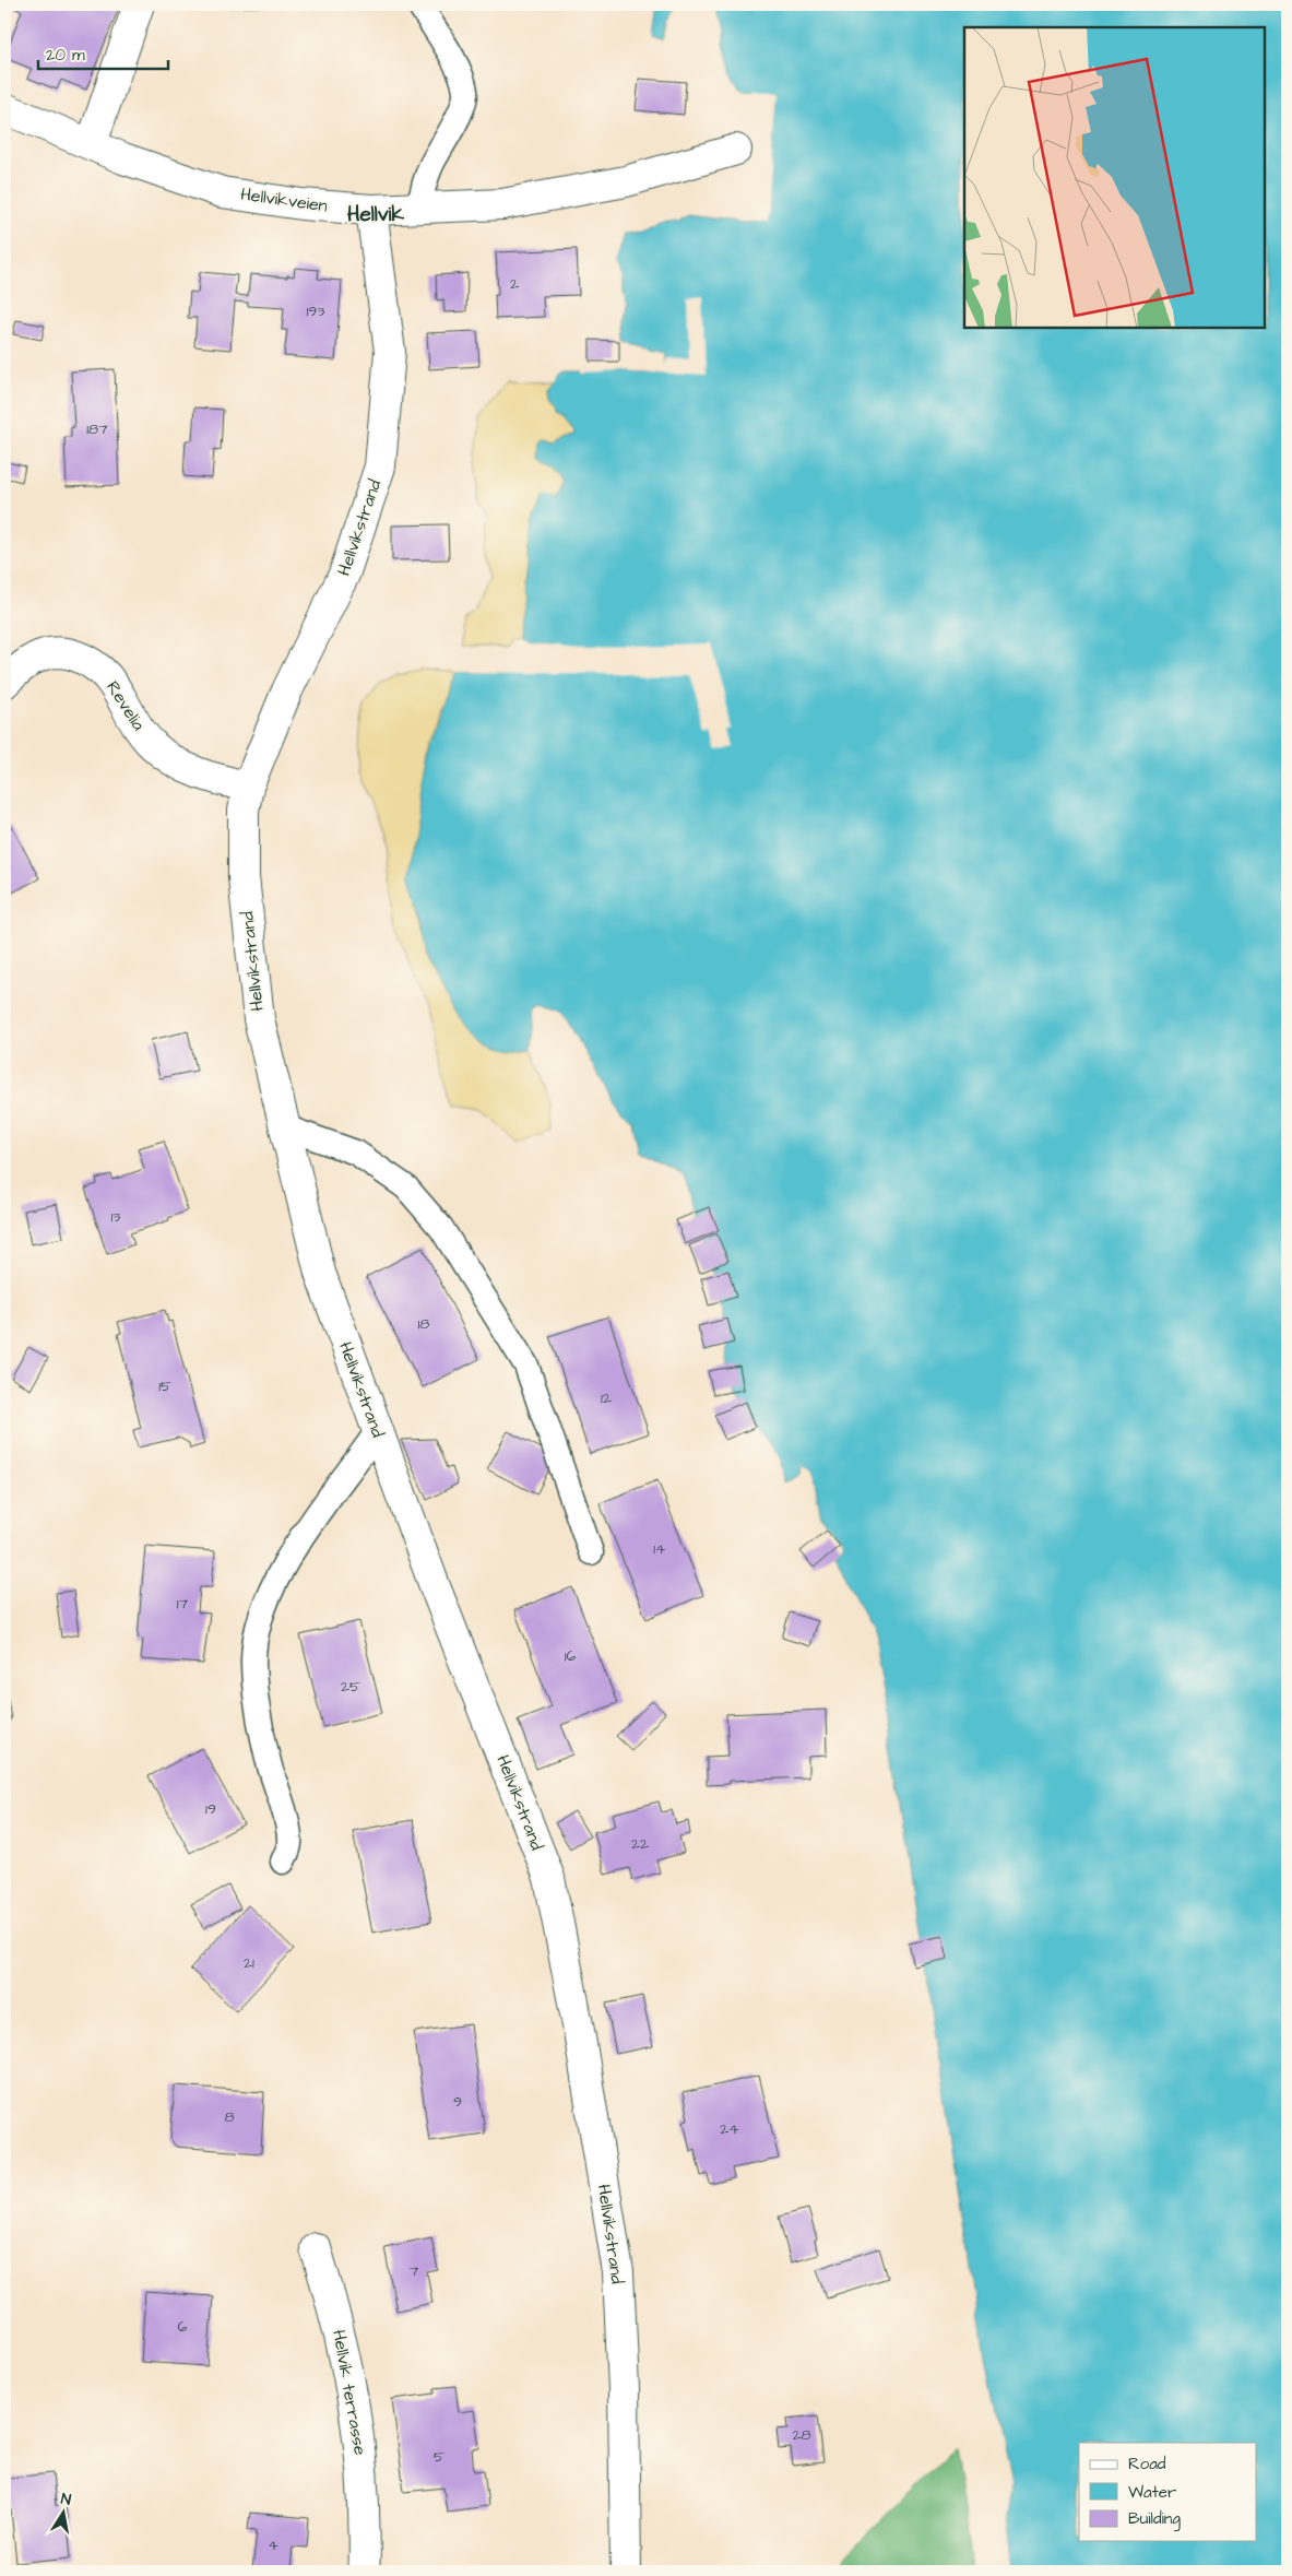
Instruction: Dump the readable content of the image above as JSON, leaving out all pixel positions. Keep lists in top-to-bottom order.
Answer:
{
  "streets": {
    "street": [
      "Hellvikveien",
      "Hellvikstrand",
      "Revelia",
      "Hellvik terrasse"
    ]
  },
  "crossings": [
    ["Hellvikveien", "Hellvikstrand"],
    ["Hellvikstrand", "Revelia"]
  ],
  "districts": ["Hellvik"],
  "house_numbers": [
    "2",
    "193",
    "187",
    "13",
    "18",
    "15",
    "12",
    "14",
    "17",
    "16",
    "25",
    "19",
    "22",
    "21",
    "9",
    "8",
    "24",
    "7",
    "6",
    "28",
    "5",
    "4"
  ],
  "legend": ["Road", "Water", "Building"],
  "scale_bar": "20 m",
  "north": "top"
}
